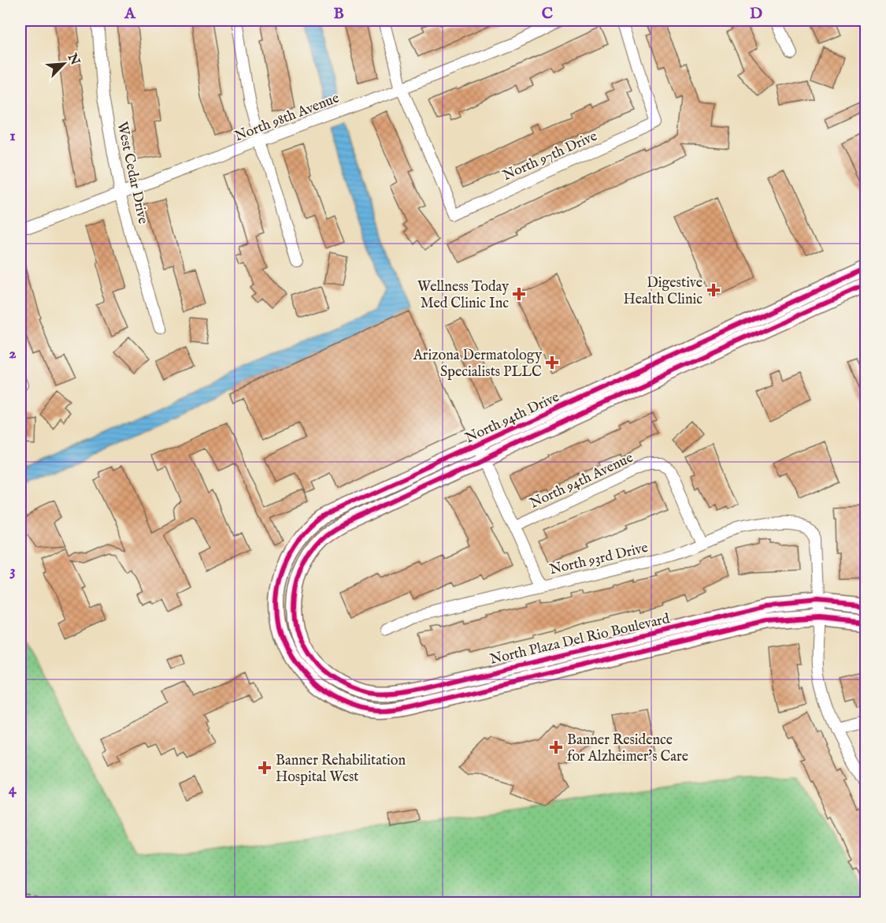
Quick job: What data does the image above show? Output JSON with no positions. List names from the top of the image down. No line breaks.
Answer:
{"streets":{"street":["North 98th Avenue","North 97th Drive","West Cedar Drive","North 94th Drive","North 94th Avenue","North 93rd Drive","North Plaza Del Rio Boulevard"]},"crossings":[["North 98th Avenue","North 97th Drive"],["North 98th Avenue","West Cedar Drive"],["North 94th Drive","North Plaza Del Rio Boulevard"],["North 94th Avenue","North 93rd Drive"],["North 93rd Drive","North Plaza Del Rio Boulevard"]],"places":{"health":["Digestive Health Clinic","Wellness Today Med Clinic Inc","Arizona Dermatology Specialists PLLC","Banner Residence for Alzheimer's Care","Banner Rehabilitation Hospital West"]},"north":"top right","grid":{"columns":["A","B","C","D"],"rows":["1","2","3","4"]}}
